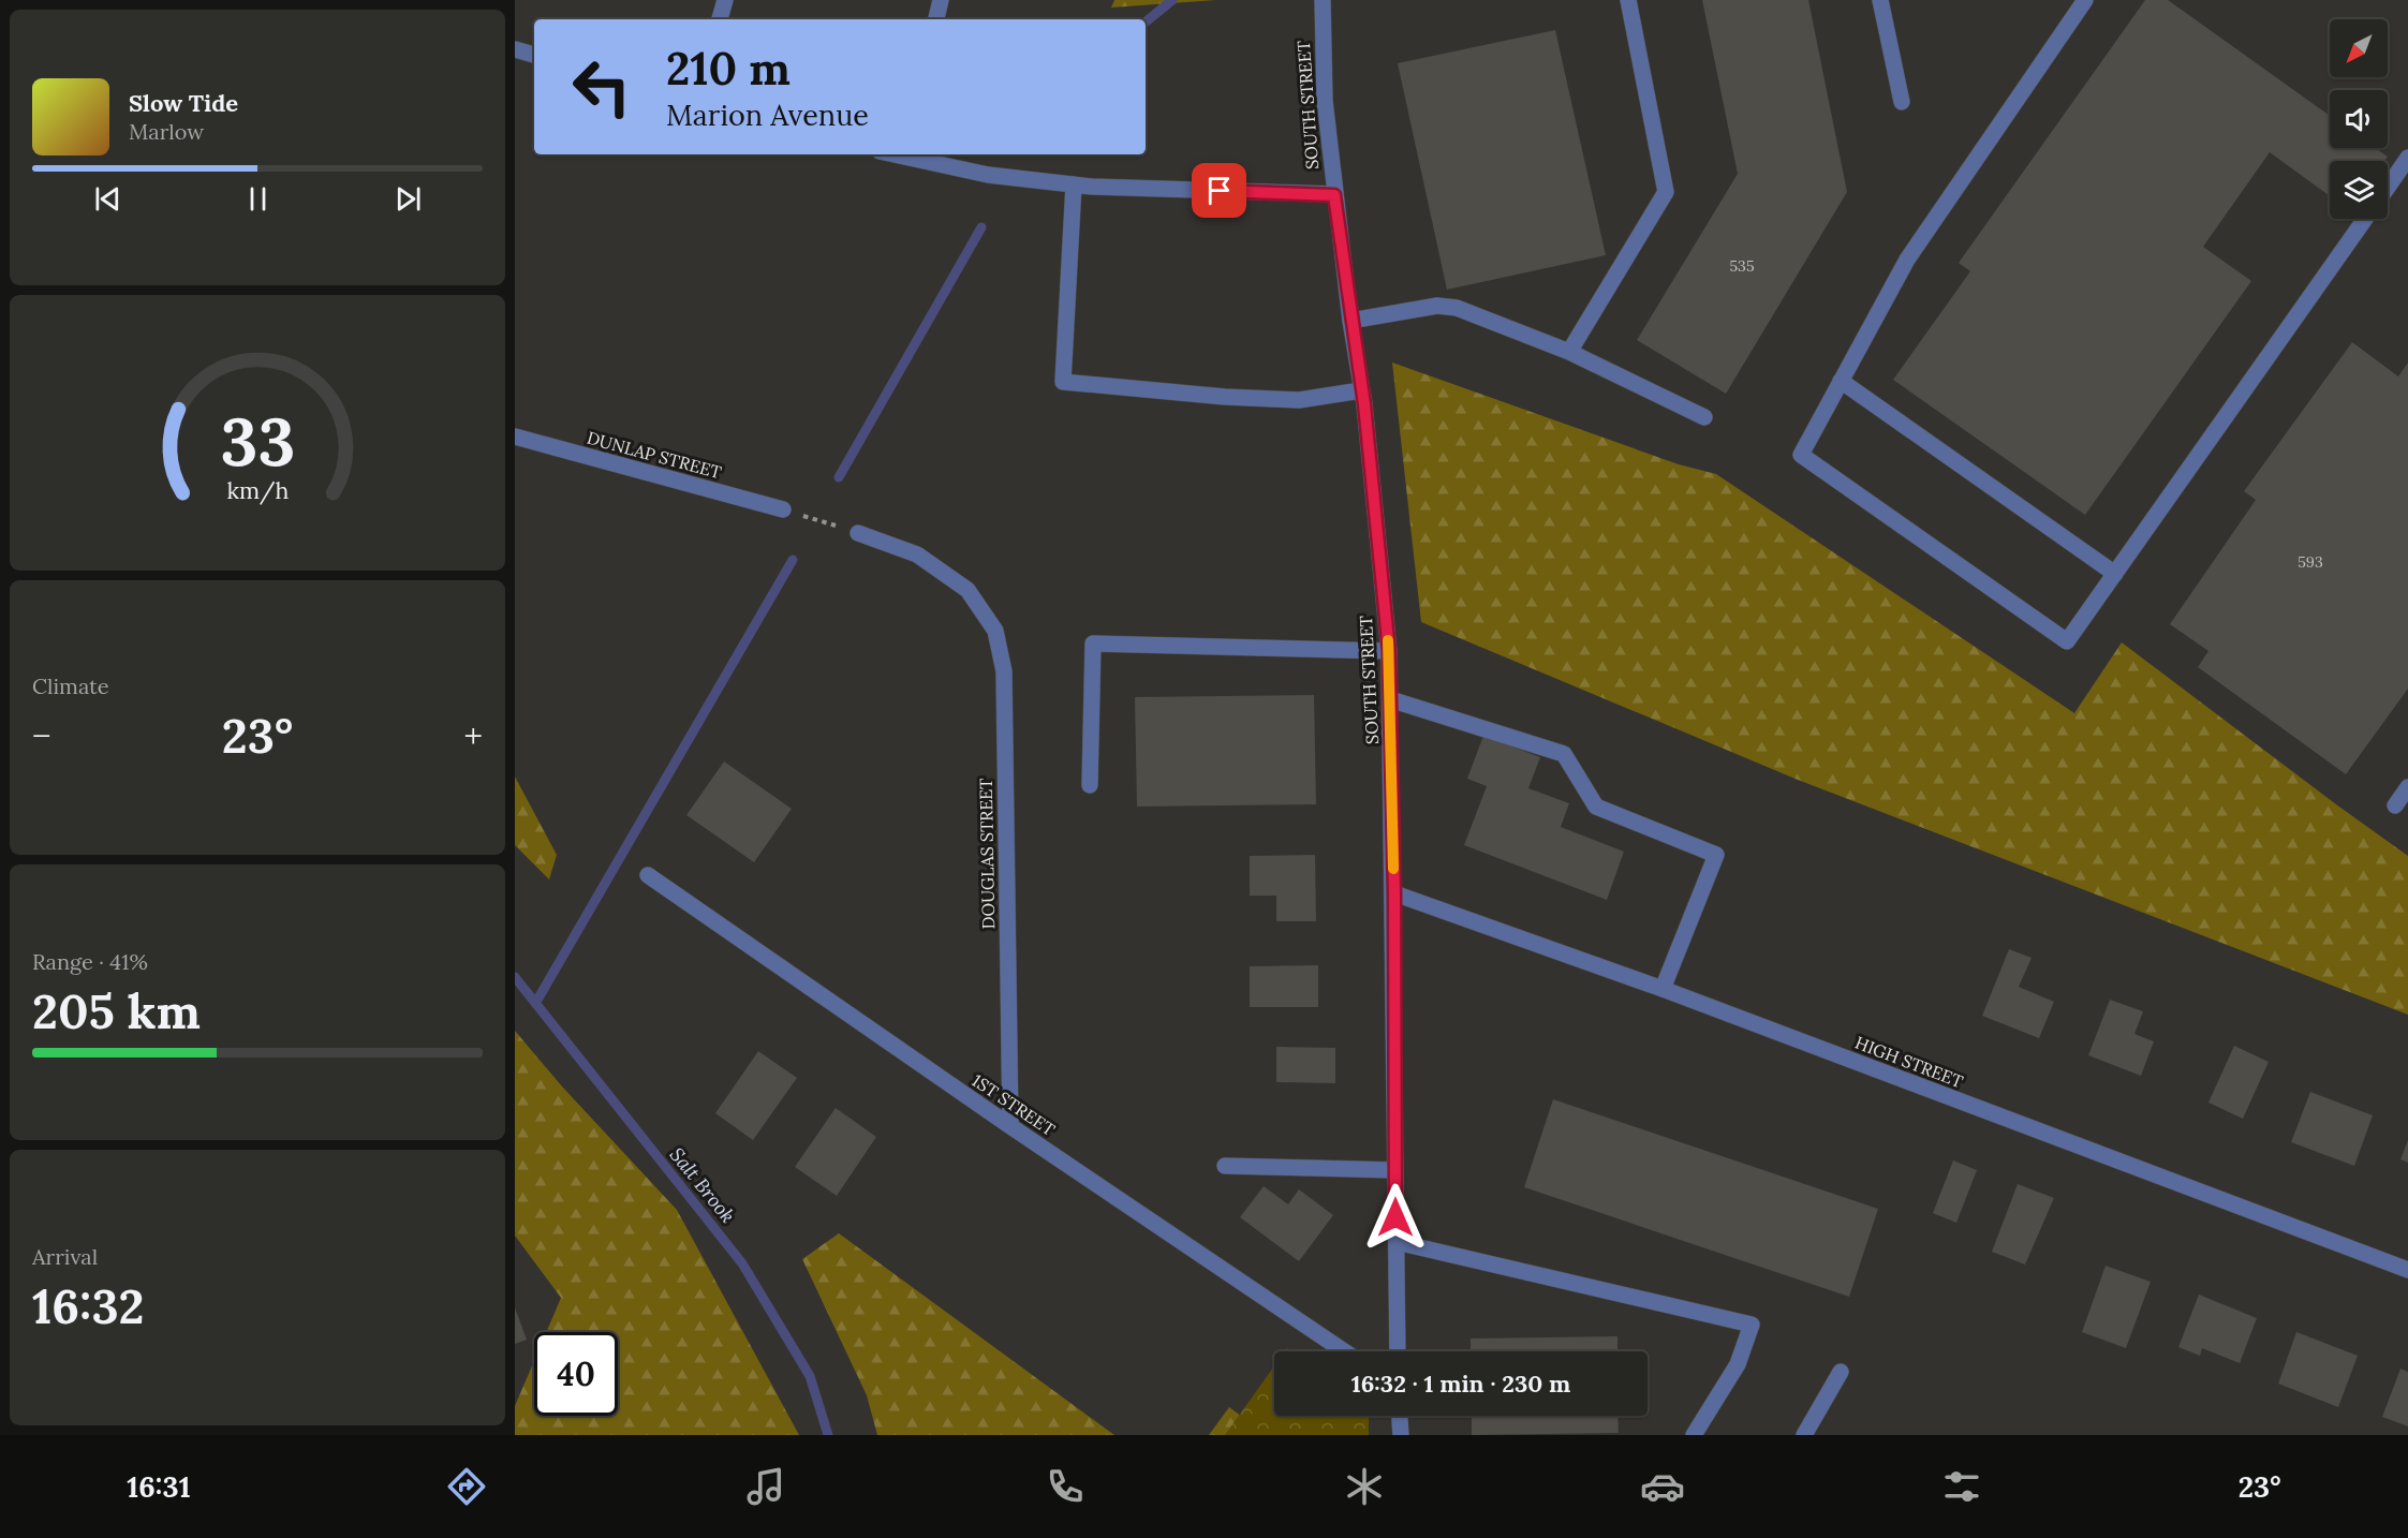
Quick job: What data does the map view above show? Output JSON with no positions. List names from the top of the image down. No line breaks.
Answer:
{"streets":{"street":["SOUTH STREET","DUNLAP STREET","DOUGLAS STREET","HIGH STREET","1ST STREET"]},"crossings":[["SOUTH STREET","HIGH STREET"],["DOUGLAS STREET","1ST STREET"]],"water":["Salt Brook"],"house_numbers":["535","593"],"north":"bottom left","page":{"turn":["210 m","Marion Avenue"],"song":["Slow Tide","Marlow"],"tile":["Climate",["Range · 41%","205 km"],["Arrival","16:32"]],"heat":["−","23°","+"],"limit":"40","trip":"16:32 · 1 min · 230 m","tabs":["16:31","23°"],"gauge":["33","km/h"]}}
